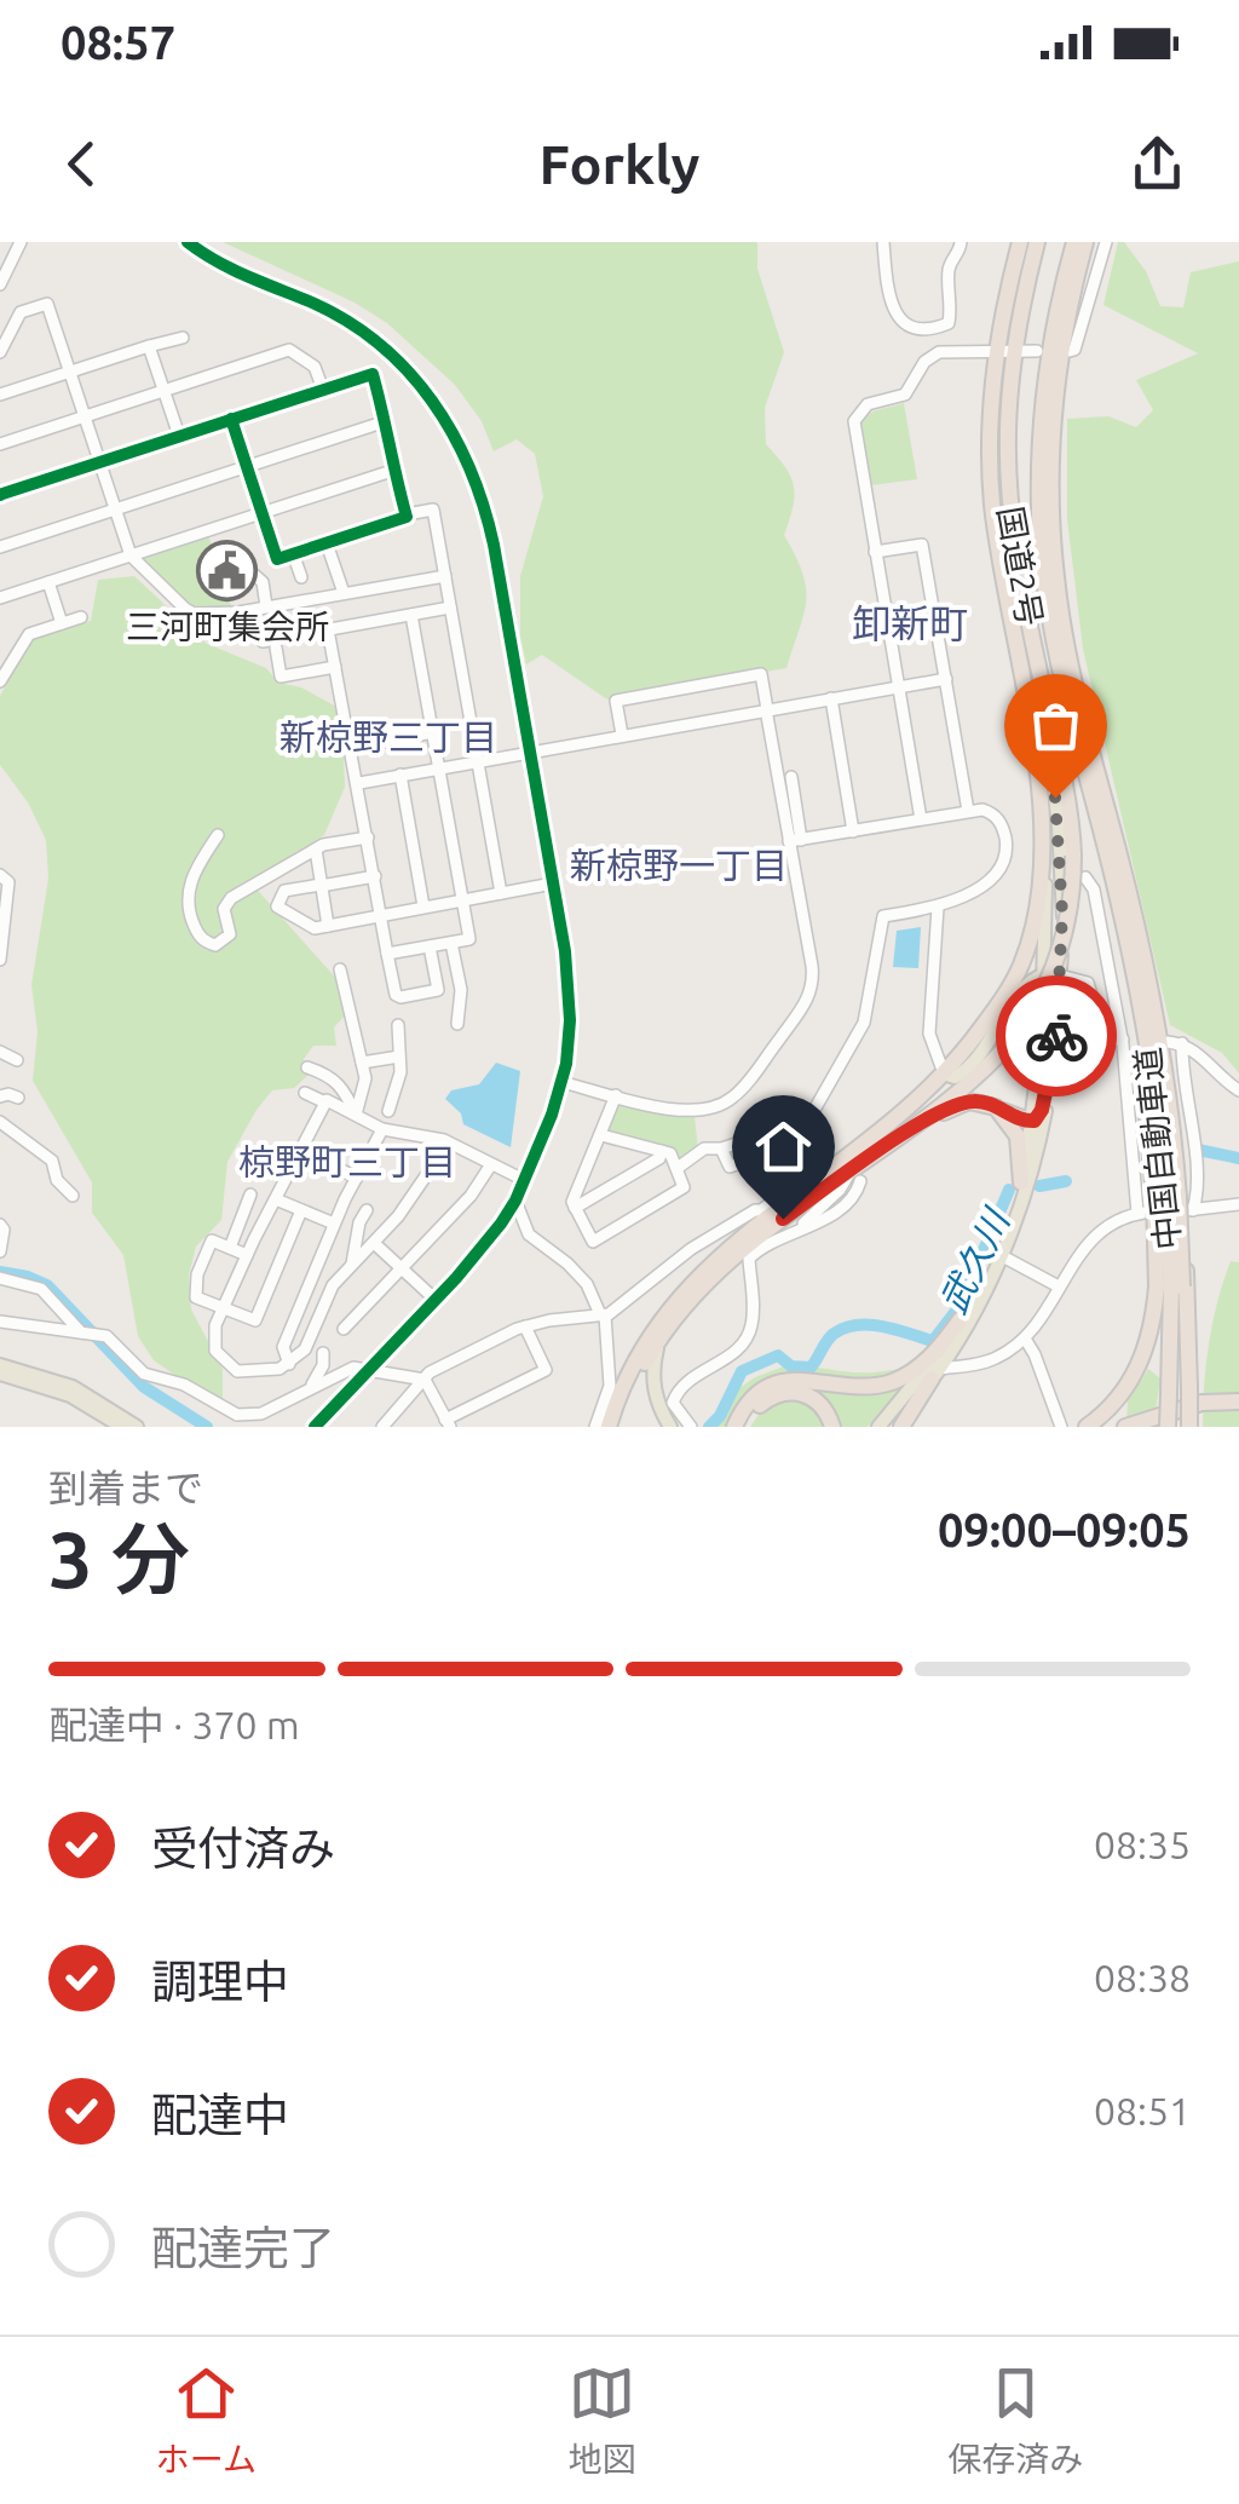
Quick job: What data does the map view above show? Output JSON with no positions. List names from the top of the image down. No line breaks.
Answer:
{"streets":{"highway":["国道2号","中国自動車道"]},"districts":["卸新町","新椋野三丁目","新椋野一丁目","椋野町三丁目"],"water":["武久川"],"places":{"public building":["三河町集会所"]},"page":{"status":"08:57","header":"Forkly","heading":["3 分","到着まで","09:00–09:05"],"bar":"配達中 · 370 m","list":[["受付済み","08:35"],["調理中","08:38"],["配達中","08:51"],"配達完了"],"tabs":["ホーム","地図","保存済み"]}}
